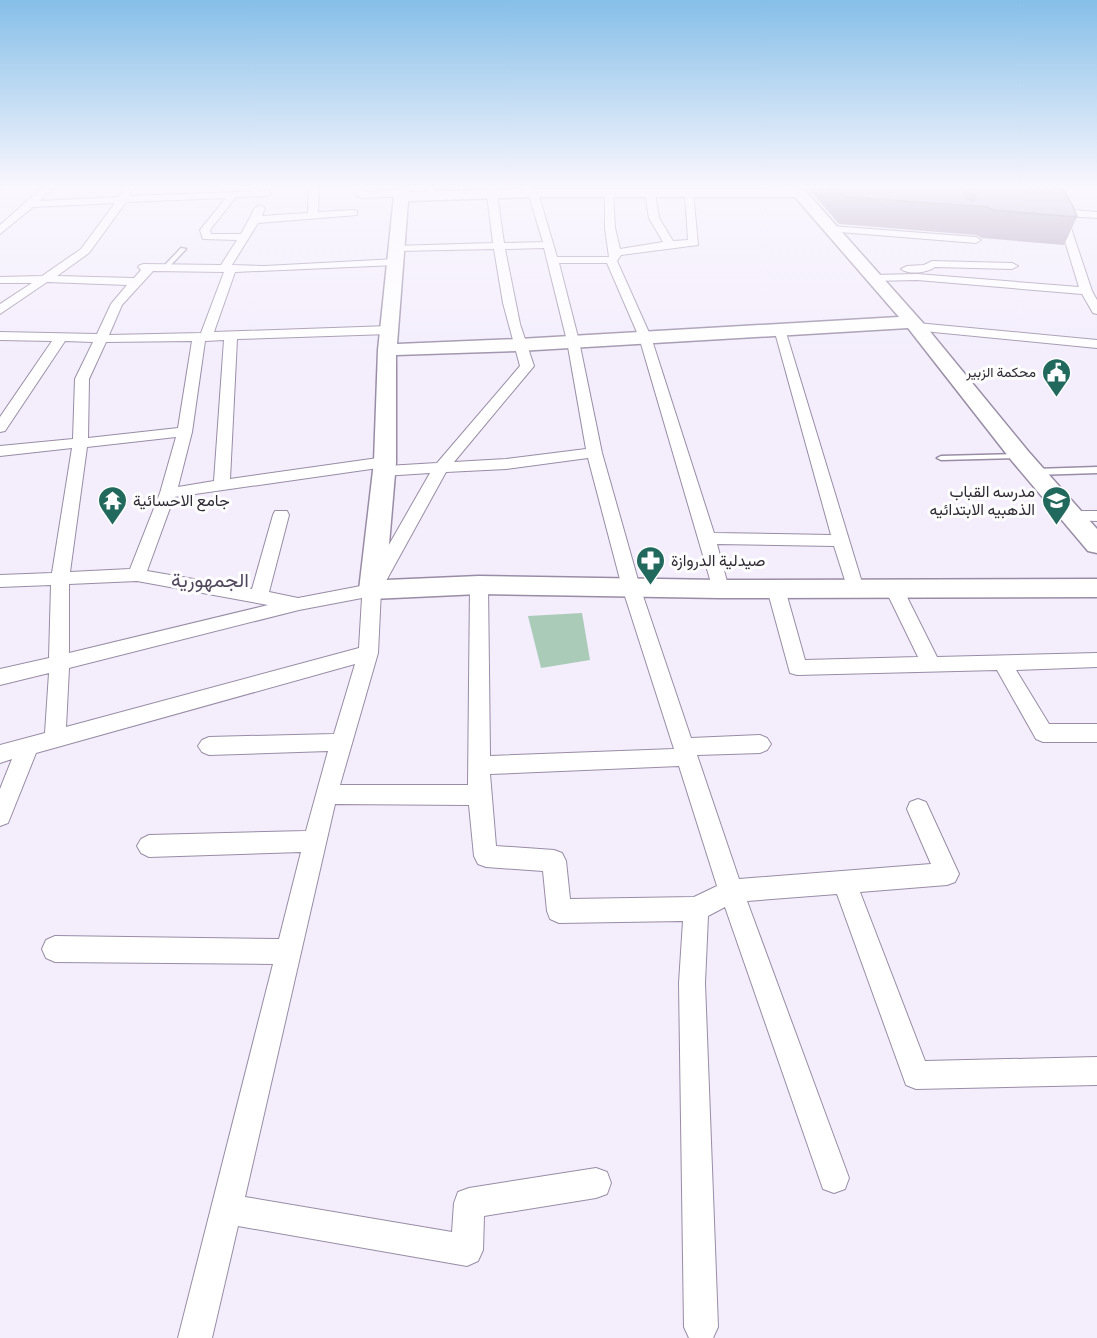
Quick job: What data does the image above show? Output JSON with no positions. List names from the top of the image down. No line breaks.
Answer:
{"districts":["الجمهورية"],"places":{"public building":["محكمة الزبير"],"temple":["جامع الاحسائية"],"school or university":["مدرسه القباب الذهبيه الابتدائيه"],"pharmacy":["صيدلية الدروازة"]}}
